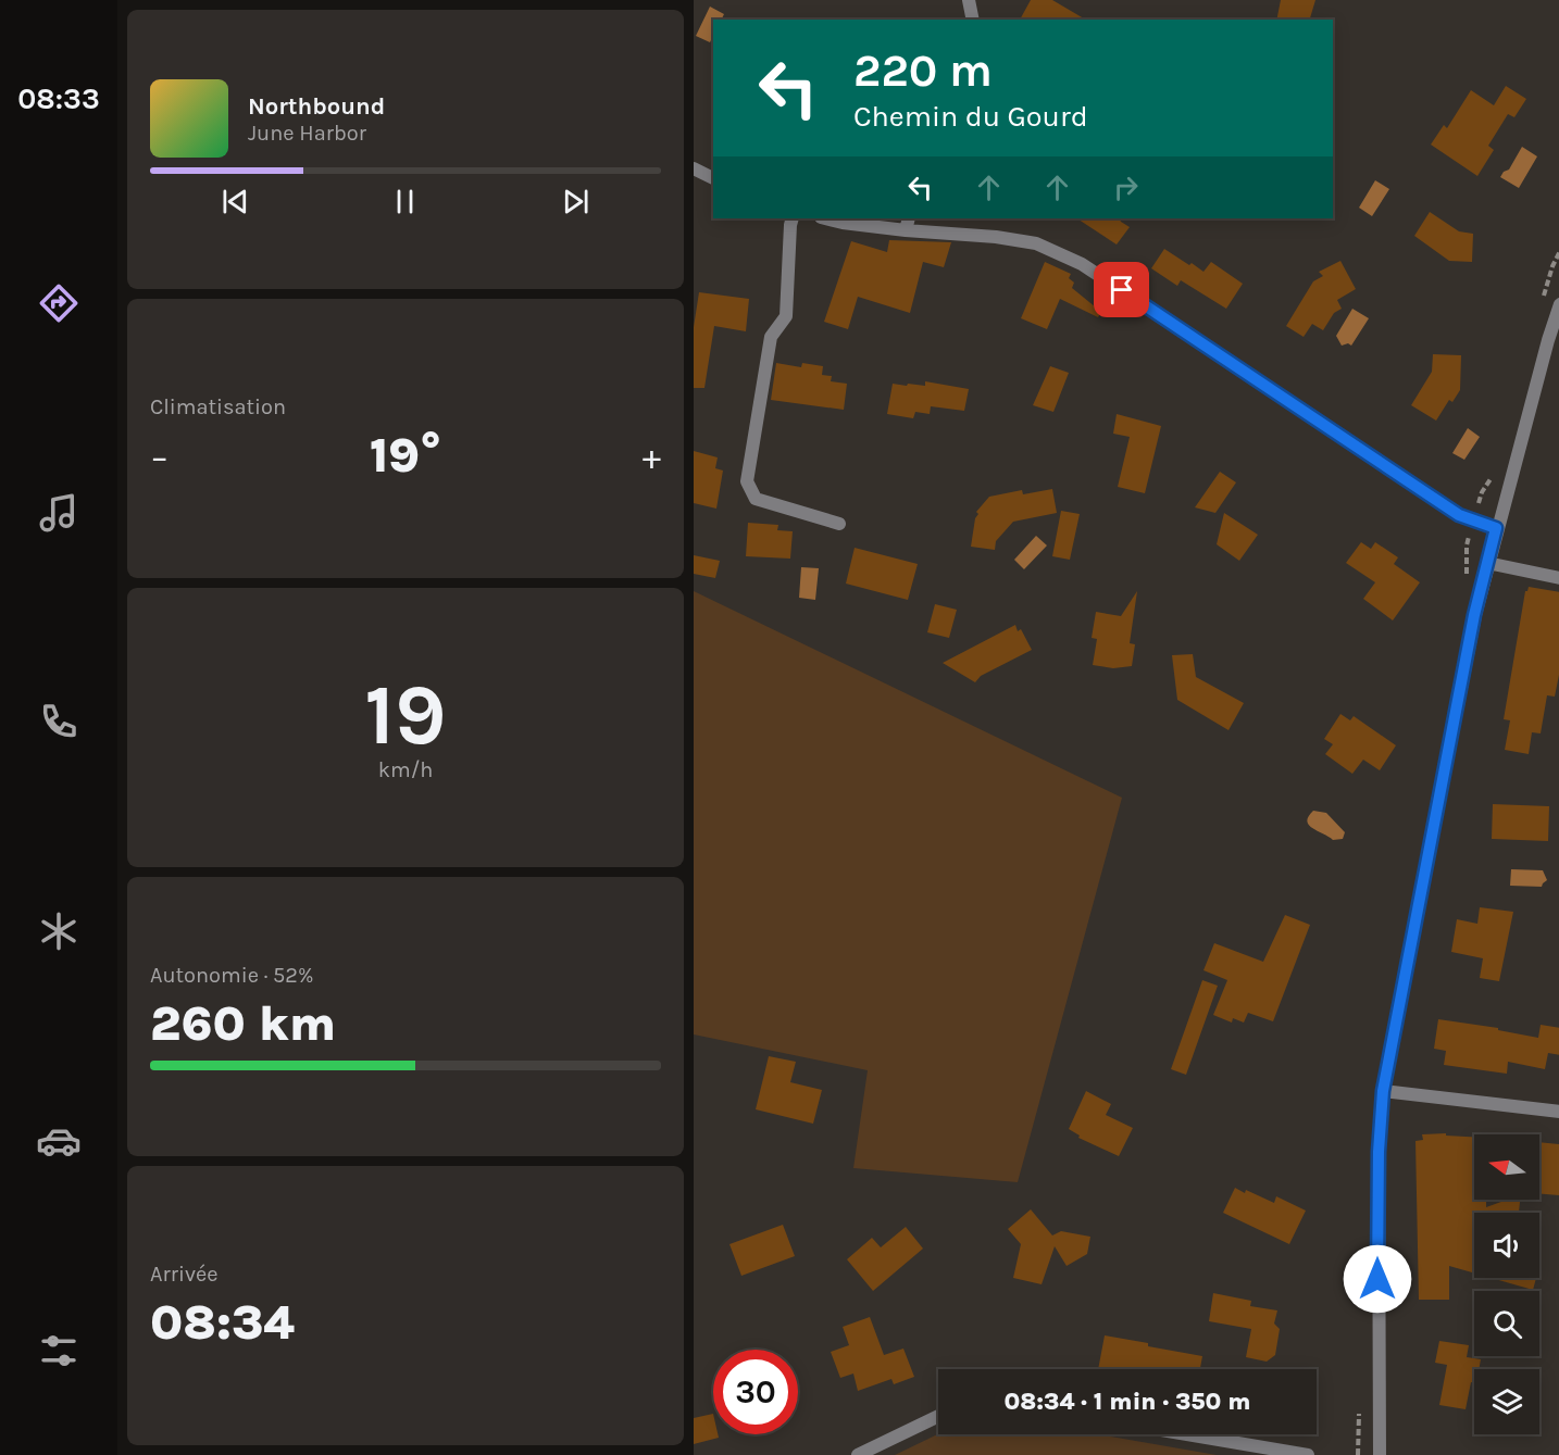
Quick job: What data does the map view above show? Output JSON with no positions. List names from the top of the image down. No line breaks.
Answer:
{"north":"left","page":{"tabs":"08:33","turn":["220 m","Chemin du Gourd"],"song":["Northbound","June Harbor"],"tile":["Climatisation",["19","km/h"],["Autonomie · 52%","260 km"],["Arrivée","08:34"]],"heat":["−","19°","+"],"limit":"30","trip":"08:34 · 1 min · 350 m"}}
